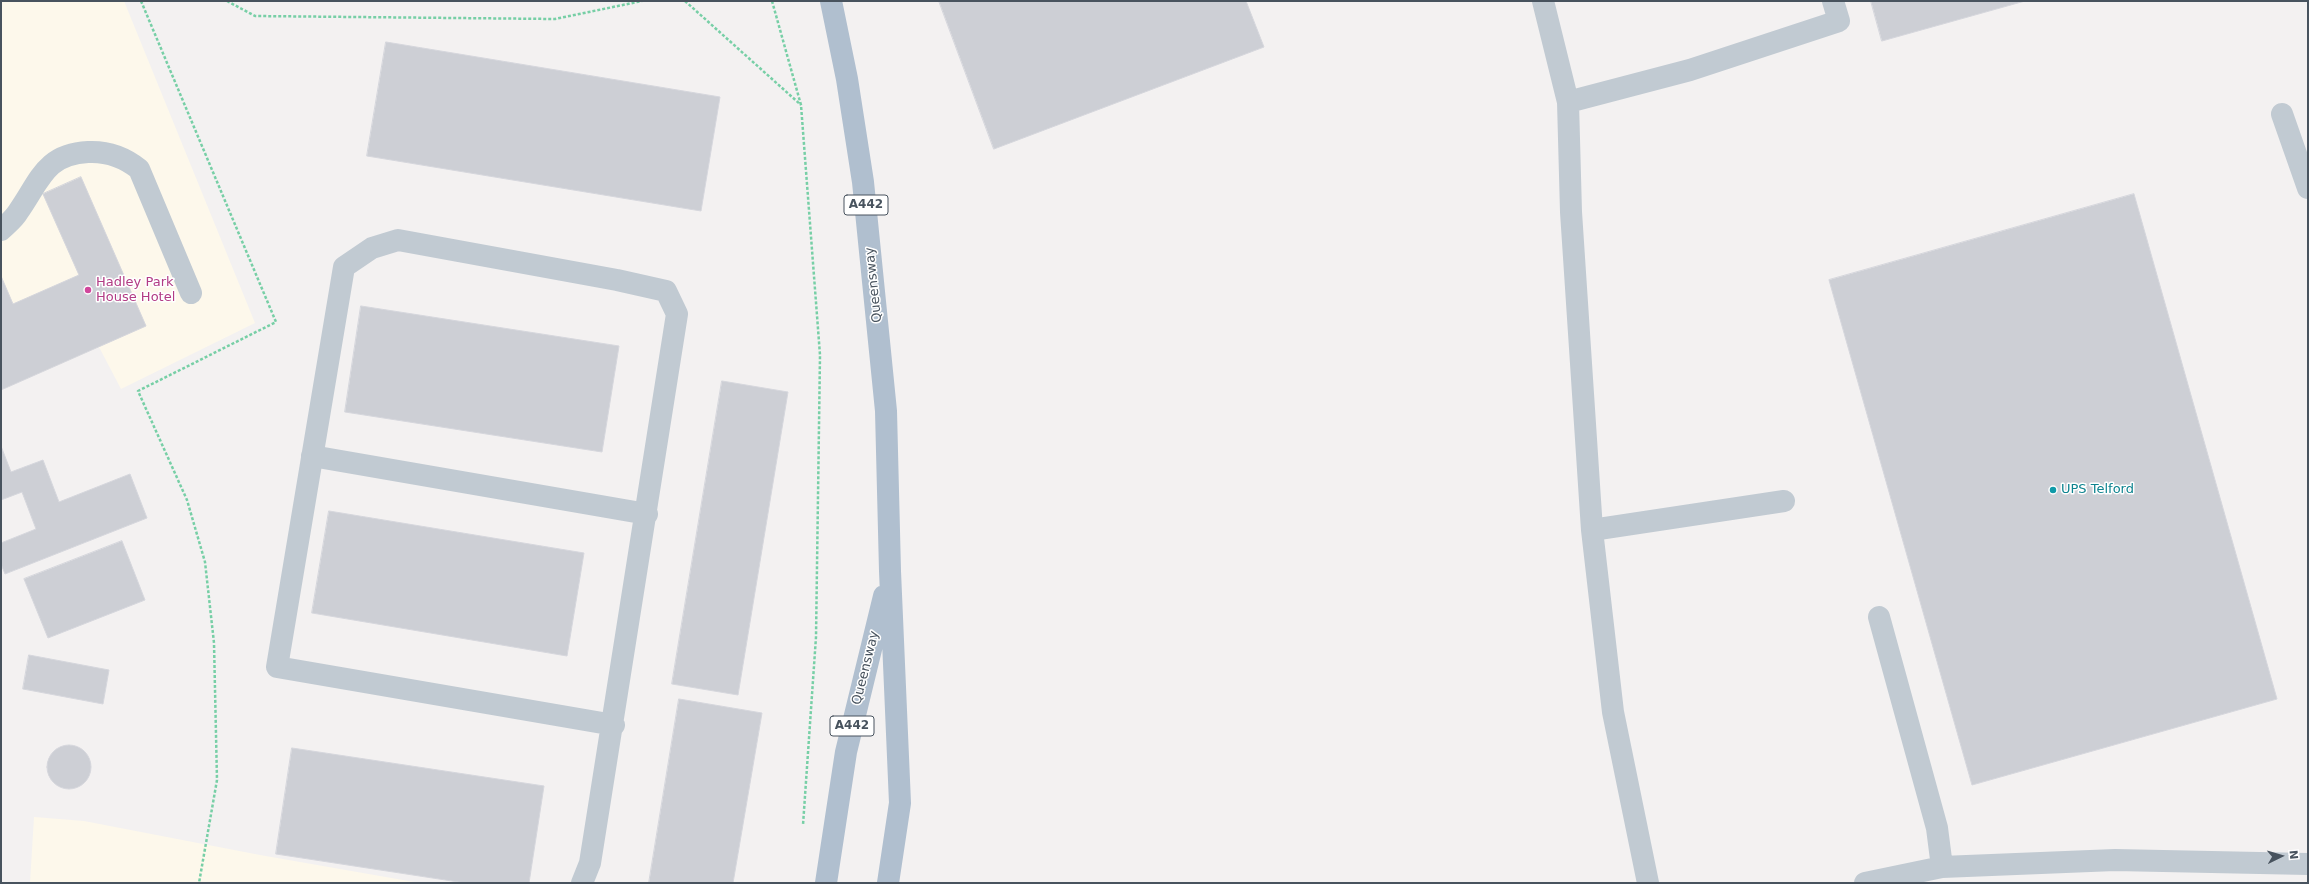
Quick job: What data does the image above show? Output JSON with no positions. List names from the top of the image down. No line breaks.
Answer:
{"streets":{"main road":["A442","Queensway"]},"places":["Hadley Park House Hotel","UPS Telford"],"north":"right"}
